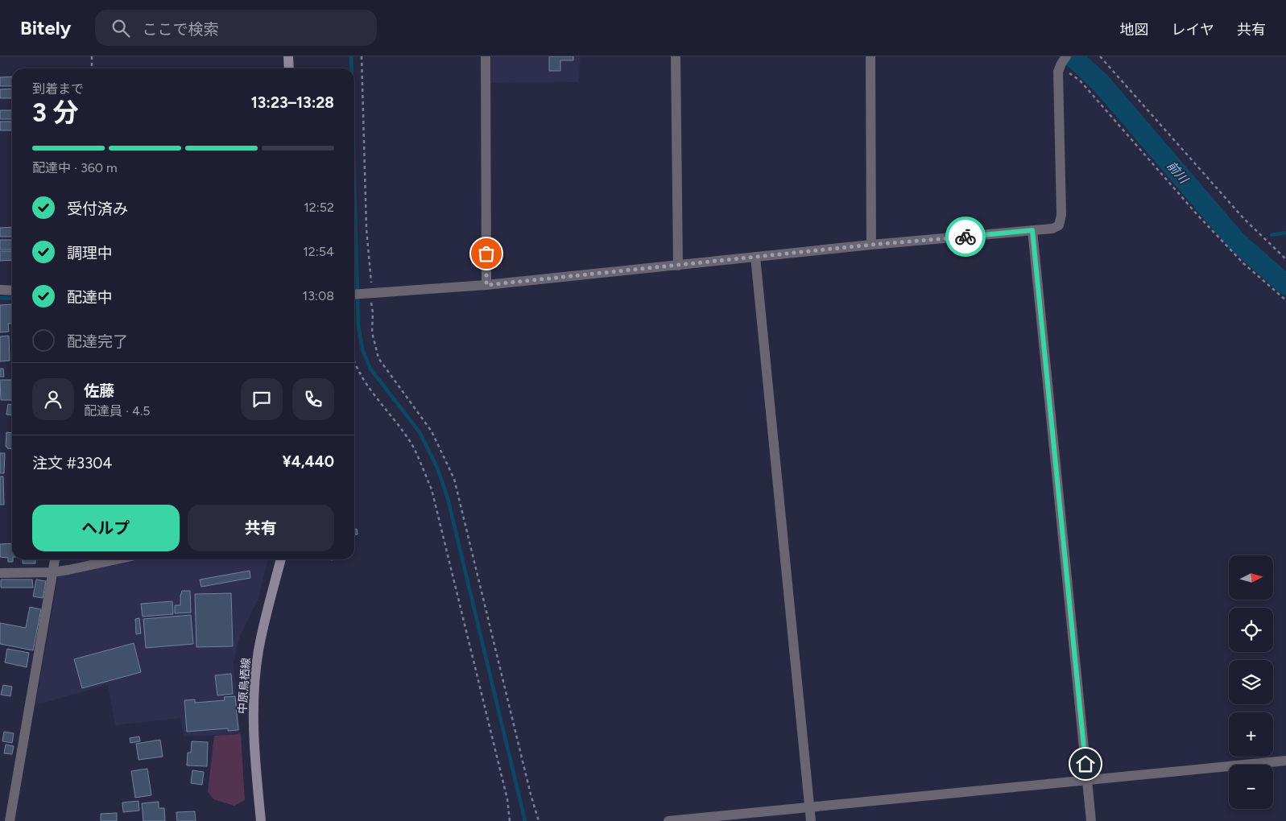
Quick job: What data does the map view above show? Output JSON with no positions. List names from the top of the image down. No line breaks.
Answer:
{"streets":{"main road":["中原鳥栖線"]},"water":["前川"],"north":"right","page":{"header":"Bitely","search":"ここで検索","nav":["地図","レイヤ","共有"],"heading":["3 分","到着まで","13:23–13:28"],"panel":["佐藤","配達員 · 4.5","注文 #3304","¥4,440"],"bar":"配達中 · 360 m","list":[["受付済み","12:52"],["調理中","12:54"],["配達中","13:08"],"配達完了"],"buttons":["ヘルプ","共有"],"map_buttons":["+","−"]}}
